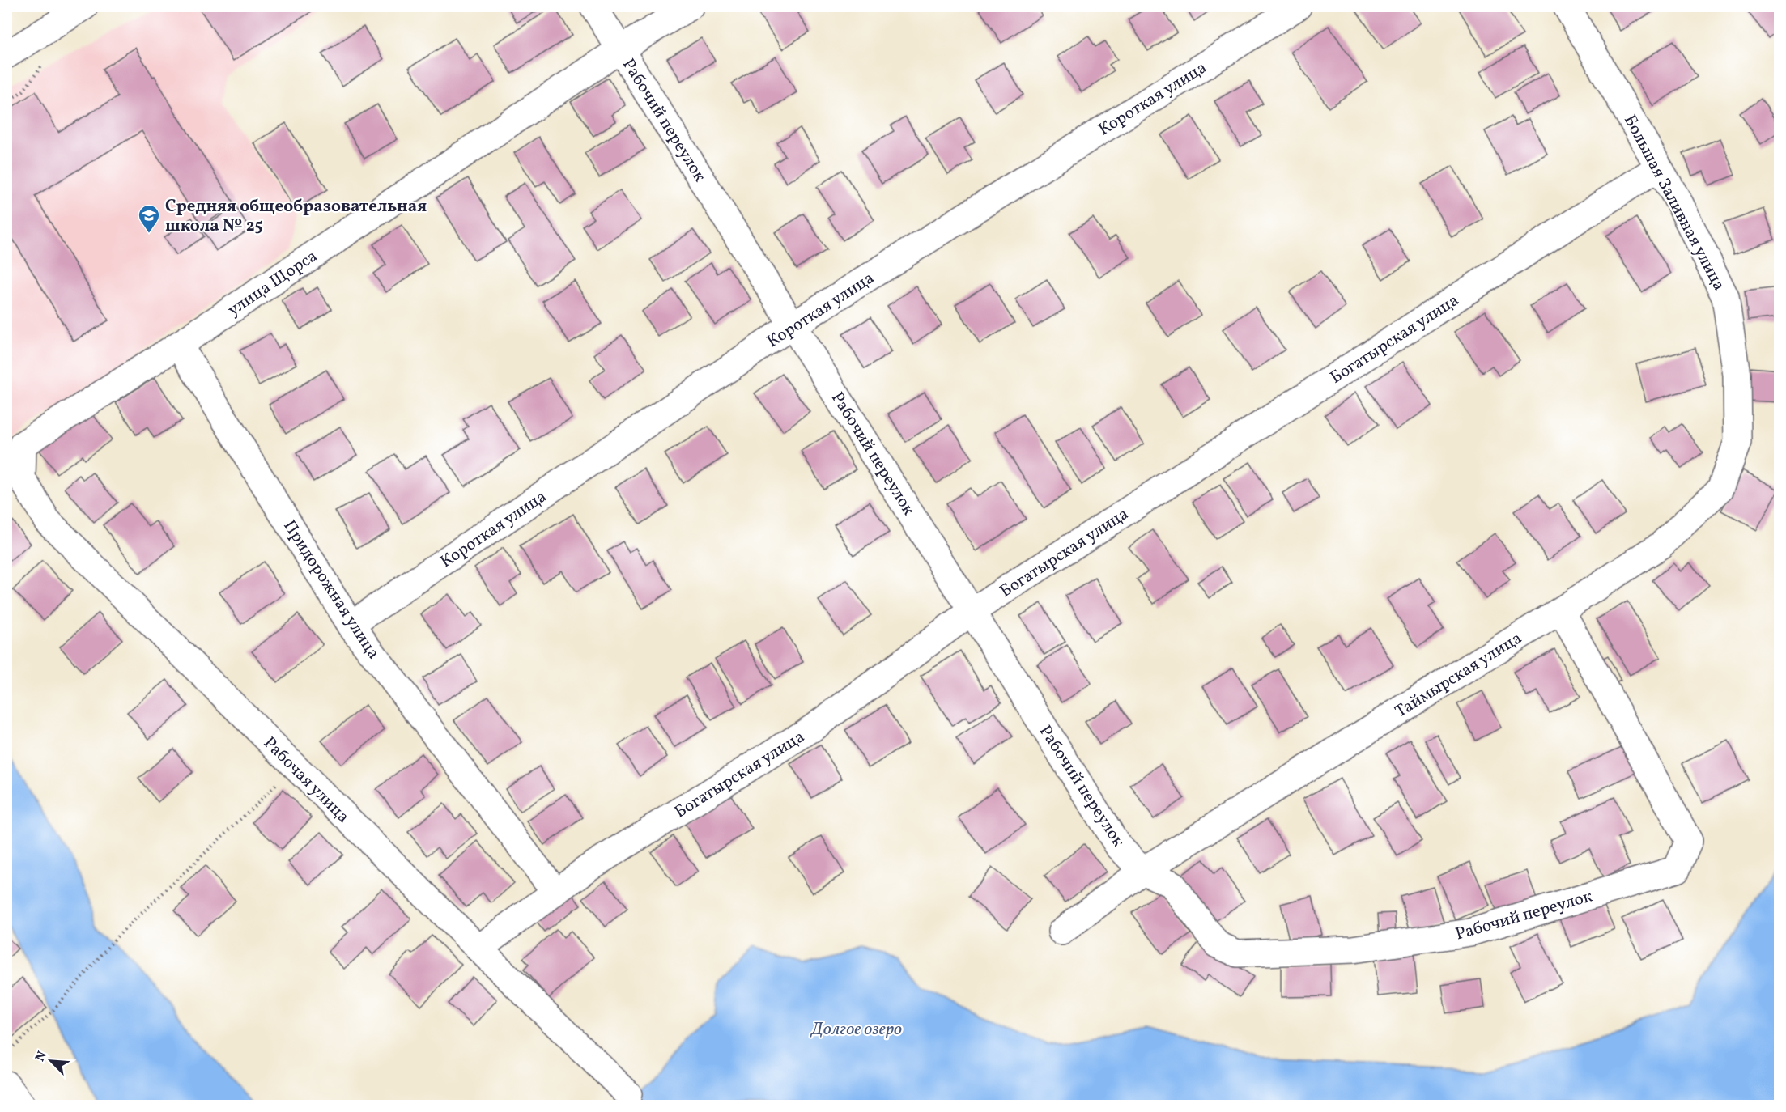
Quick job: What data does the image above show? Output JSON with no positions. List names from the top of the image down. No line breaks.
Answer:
{"streets":{"street":["Короткая улица","Рабочий переулок","Большая Заливная улица","улица Щорса","Богатырская улица","Придорожная улица","Таймырская улица","Рабочая улица"]},"crossings":[["Короткая улица","Рабочий переулок"],["Короткая улица","Придорожная улица"],["Рабочий переулок","улица Щорса"],["Рабочий переулок","Богатырская улица"],["Рабочий переулок","Таймырская улица"],["Большая Заливная улица","Богатырская улица"],["Большая Заливная улица","Таймырская улица"],["улица Щорса","Придорожная улица"],["улица Щорса","Рабочая улица"],["Богатырская улица","Придорожная улица"],["Богатырская улица","Рабочая улица"]],"water":["Долгое озеро"],"places":{"school or university":["Средняя общеобразовательная школа № 25"]},"north":"top left"}
